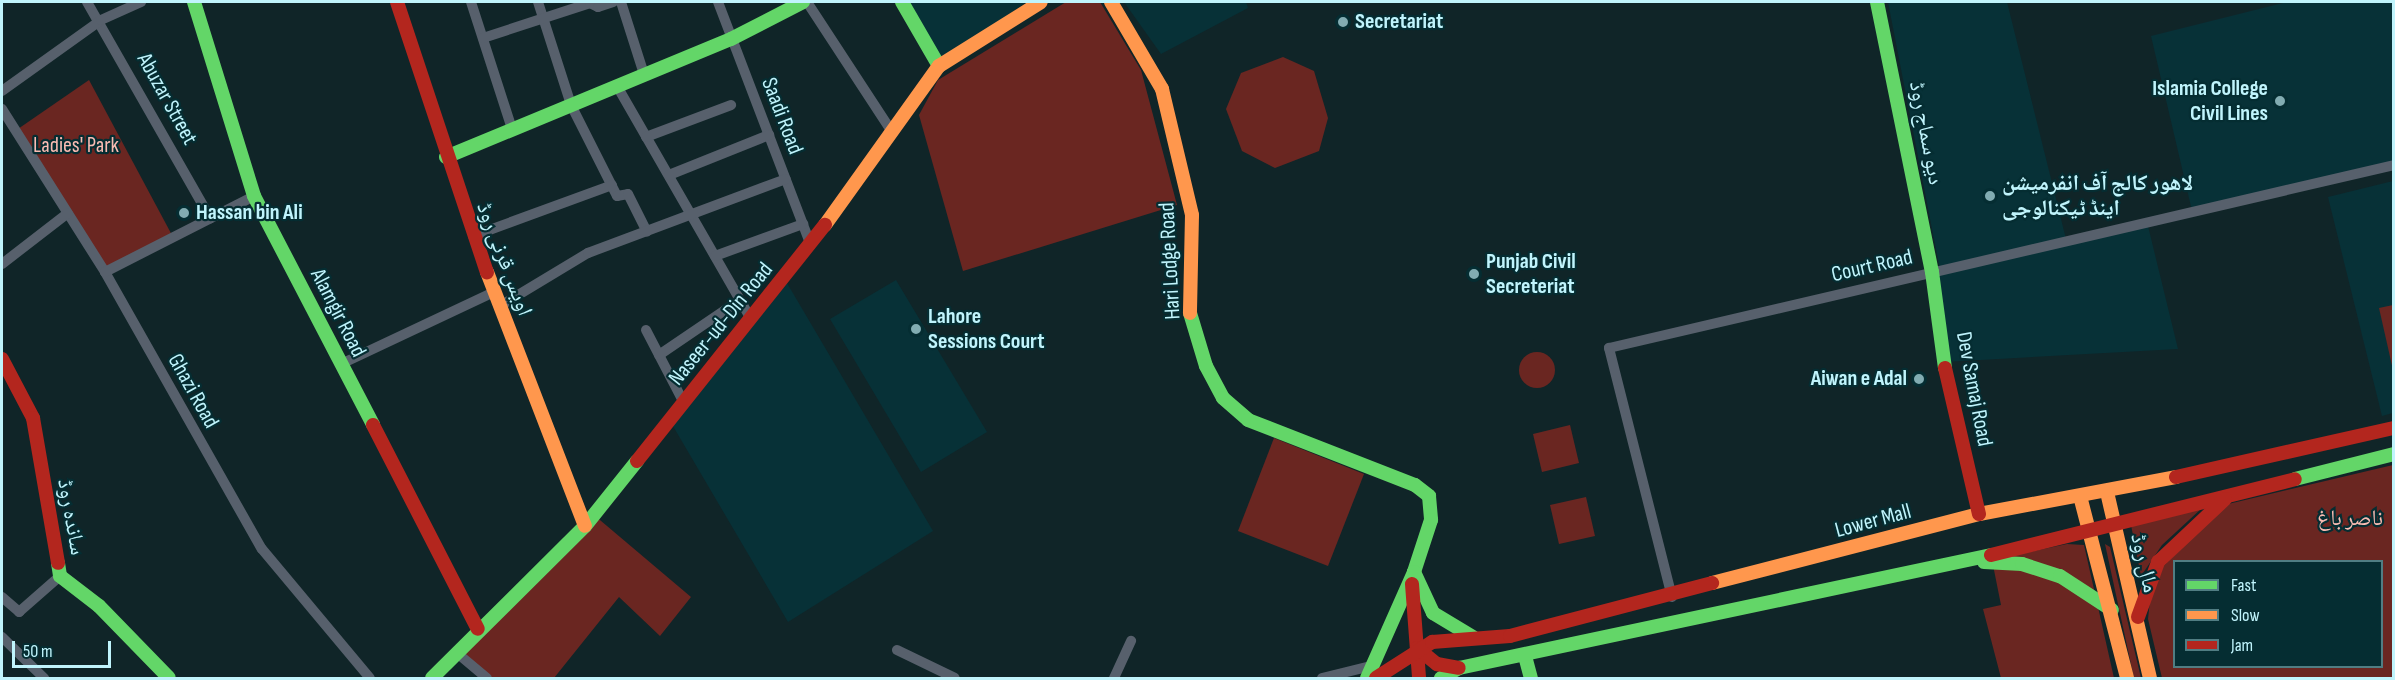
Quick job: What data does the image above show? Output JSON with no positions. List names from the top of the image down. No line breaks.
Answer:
{"streets":{"main road":["دیو سماج روڈ","اویس قرنی روڈ","Hari Lodge Road","Alamgir Road","Naseer-ud-Din Road","Dev Samaj Road","ساندہ روڈ","Lower Mall","مال روڈ"],"street":["Abuzar Street","Saadi Road","Court Road","Ghazi Road"]},"crossings":[["Saadi Road","Naseer-ud-Din Road"],["دیو سماج روڈ","Court Road"],["دیو سماج روڈ","Dev Samaj Road"],["اویس قرنی روڈ","Naseer-ud-Din Road"],["Court Road","Dev Samaj Road"],["Court Road","Lower Mall"],["Alamgir Road","Naseer-ud-Din Road"],["Dev Samaj Road","Lower Mall"],["Lower Mall","مال روڈ"]],"parks":["Ladies' Park","ناصر باغ"],"places":["Secretariat","Islamia College Civil Lines","لاھور کالج آف انفرمیشن اینڈ ٹیکنالوجی","Hassan bin Ali","Punjab Civil Secreteriat","Lahore Sessions Court","Aiwan e Adal"],"legend":["Fast","Slow","Jam"],"scale_bar":"50 m"}
